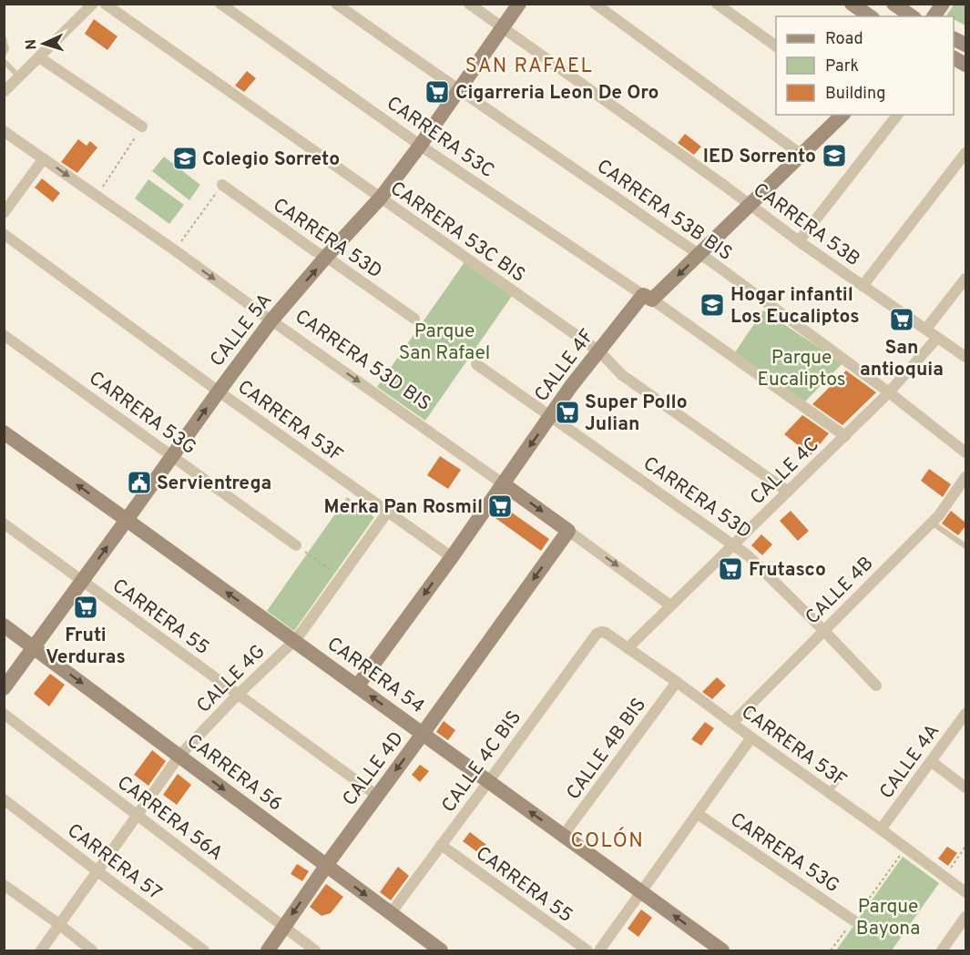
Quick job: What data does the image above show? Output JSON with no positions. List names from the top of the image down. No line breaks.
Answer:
{"streets":{"street":["CARRERA 53C","CARRERA 53B BIS","CARRERA 53B","CARRERA 53C BIS","CARRERA 53D","CALLE 5A","CARRERA 53D BIS","CALLE 4F","CARRERA 53G","CARRERA 53F","CALLE 4C","CALLE 4B","CARRERA 55","CARRERA 54","CALLE 4G","CALLE 4B BIS","CALLE 4C BIS","CALLE 4A","CALLE 4D","CARRERA 56","CARRERA 56A","CARRERA 57"]},"crossings":[["CARRERA 53C","CALLE 5A"],["CARRERA 53C","CALLE 4F"],["CARRERA 53C","CALLE 4C"],["CARRERA 53B BIS","CALLE 5A"],["CARRERA 53B BIS","CALLE 4F"],["CARRERA 53B BIS","CALLE 4C"],["CARRERA 53B","CALLE 5A"],["CARRERA 53B","CALLE 4F"],["CARRERA 53B","CALLE 4C"],["CARRERA 53C BIS","CALLE 5A"],["CARRERA 53C BIS","CALLE 4F"],["CARRERA 53C BIS","CALLE 4C"],["CARRERA 53D","CALLE 5A"],["CARRERA 53D","CALLE 4F"],["CARRERA 53D","CALLE 4C"],["CARRERA 53D","CALLE 4B"],["CALLE 5A","CARRERA 53D BIS"],["CALLE 5A","CARRERA 53G"],["CALLE 5A","CARRERA 53F"],["CALLE 5A","CARRERA 55"],["CALLE 5A","CARRERA 54"],["CALLE 5A","CARRERA 56"],["CARRERA 53D BIS","CALLE 4F"],["CARRERA 53D BIS","CALLE 4C"],["CARRERA 53D BIS","CALLE 4D"],["CALLE 4F","CARRERA 53F"],["CALLE 4F","CARRERA 54"],["CARRERA 53F","CALLE 4C"],["CARRERA 53F","CALLE 4B"],["CARRERA 53F","CALLE 4G"],["CARRERA 53F","CALLE 4B BIS"],["CARRERA 53F","CALLE 4C BIS"],["CARRERA 53F","CALLE 4A"],["CARRERA 55","CALLE 4G"],["CARRERA 55","CALLE 4C BIS"],["CARRERA 55","CALLE 4D"],["CARRERA 54","CALLE 4G"],["CARRERA 54","CALLE 4B BIS"],["CARRERA 54","CALLE 4C BIS"],["CARRERA 54","CALLE 4D"],["CALLE 4G","CARRERA 56"],["CALLE 4G","CARRERA 56A"],["CALLE 4G","CARRERA 57"],["CALLE 4C BIS","CARRERA 56"],["CALLE 4D","CARRERA 56"],["CALLE 4D","CARRERA 56A"]],"one_way":["CARRERA 53D BIS","CALLE 4F","CARRERA 54","CALLE 4D","CARRERA 56"],"districts":["SAN RAFAEL","COLÓN"],"parks":["Parque San Rafael","Parque Eucaliptos","Parque Bayona"],"places":{"supermarket":["Cigarreria Leon De Oro","San antioquia","Super Pollo Julian","Merka Pan Rosmil","Frutasco","Fruti Verduras"],"school or university":["IED Sorrento","Colegio Sorreto","Hogar infantil Los Eucaliptos"],"public building":["Servientrega"]},"legend":["Road","Park","Building"],"north":"left"}
